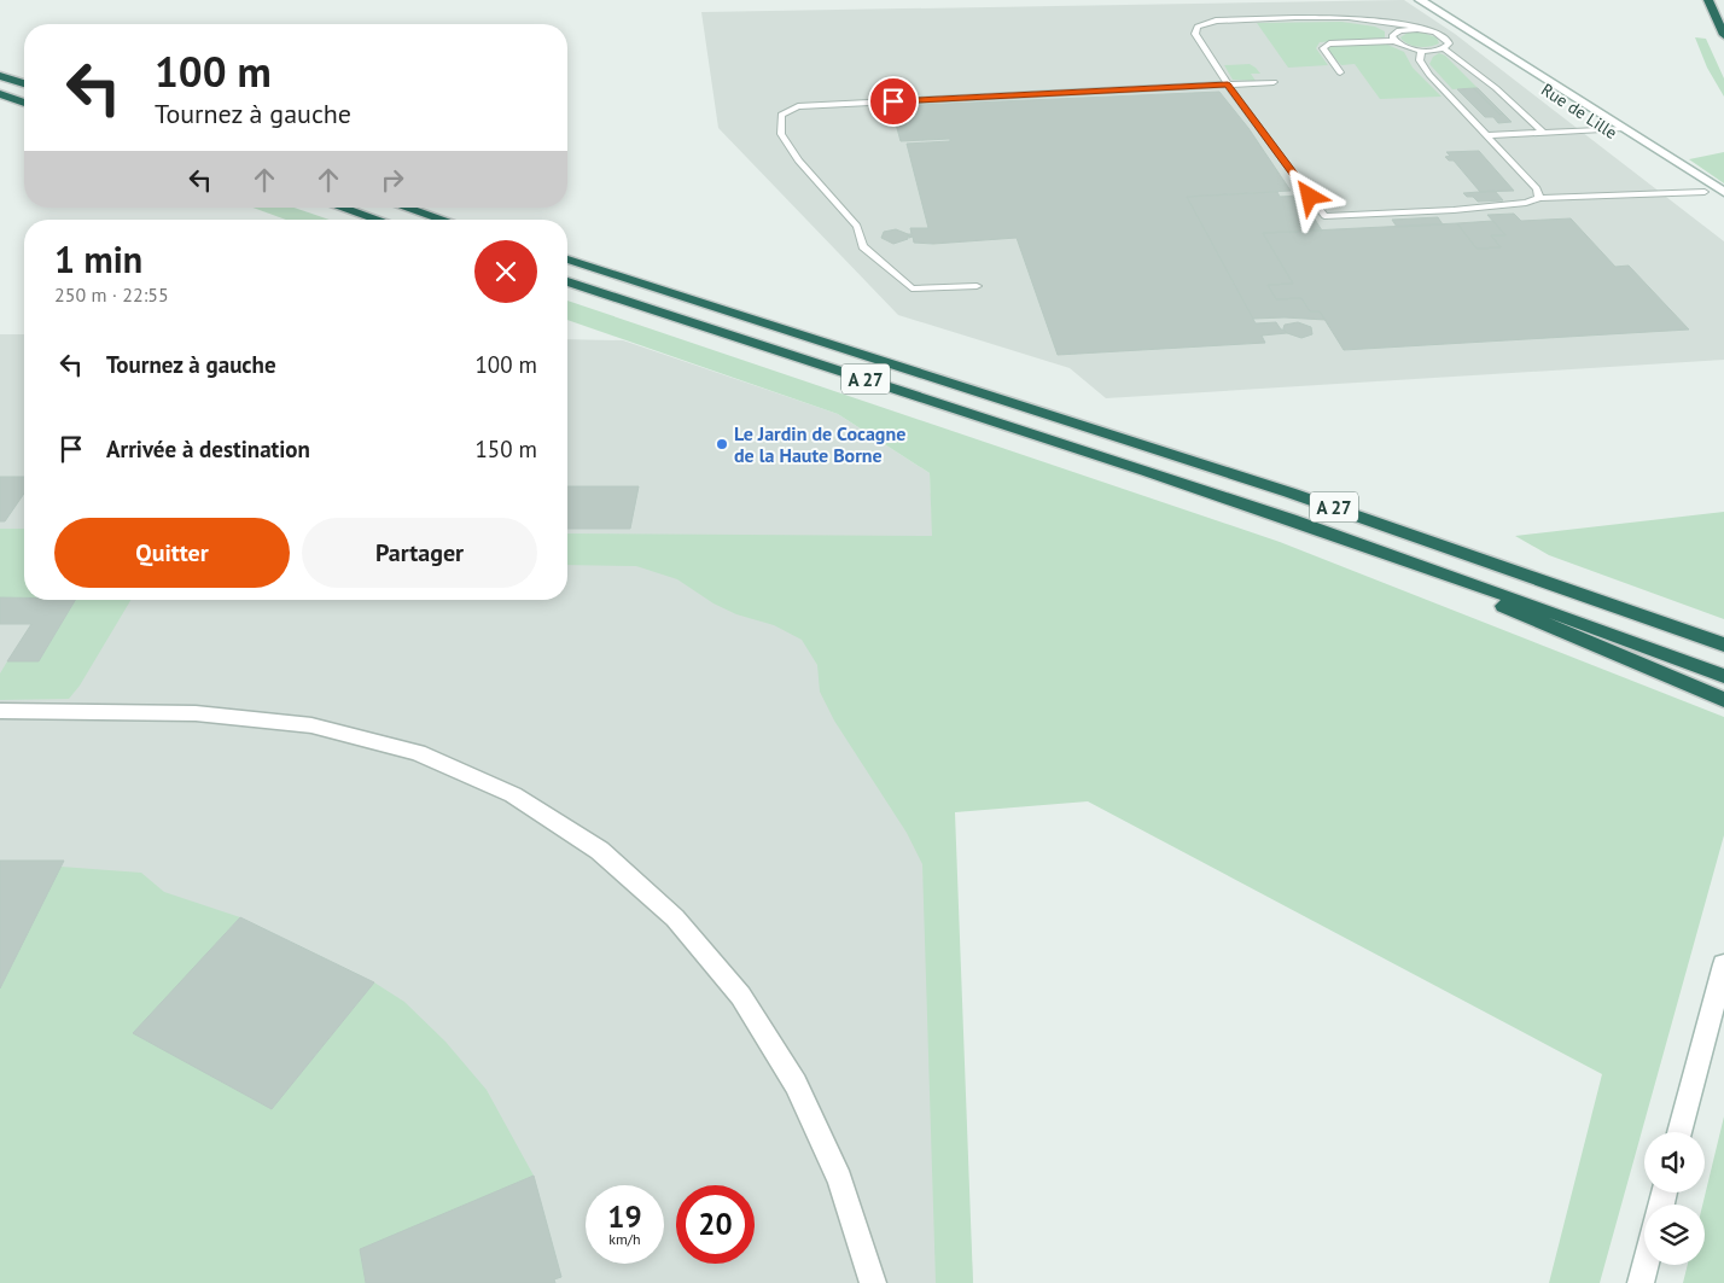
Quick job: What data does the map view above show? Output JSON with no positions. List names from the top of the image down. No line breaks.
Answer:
{"streets":{"highway":["A 27"],"main road":["Rue de Lille"]},"places":["Le Jardin de Cocagne de la Haute Borne"],"page":{"turn":["100 m","Tournez à gauche"],"heading":["1 min","250 m · 22:55"],"list":[{"name":"Tournez à gauche","value":"100 m"},{"name":"Arrivée à destination","value":"150 m"}],"buttons":["Quitter","Partager"],"speed":"19 km/h","limit":"20"}}
